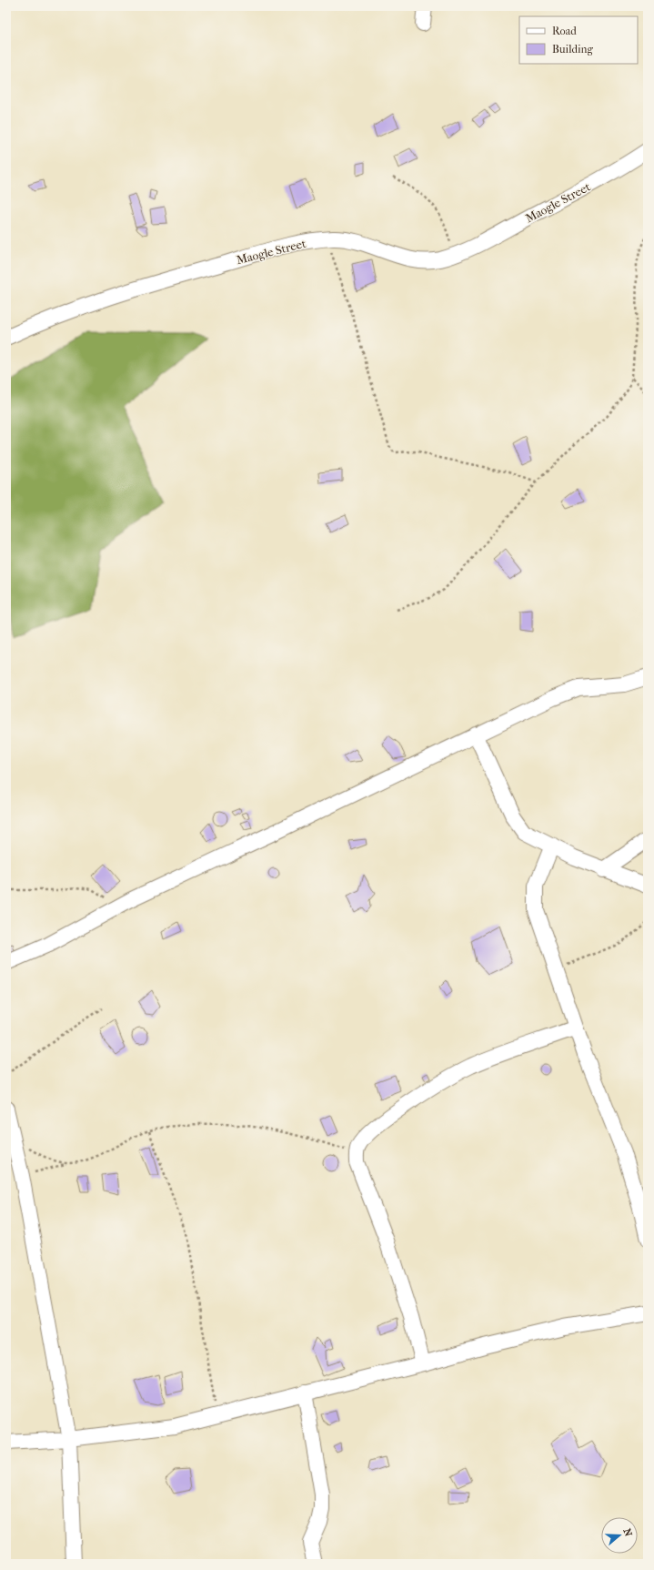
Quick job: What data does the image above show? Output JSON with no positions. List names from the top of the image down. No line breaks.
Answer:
{"streets":{"street":["Maogle Street"]},"legend":["Road","Building"],"north":"right"}
